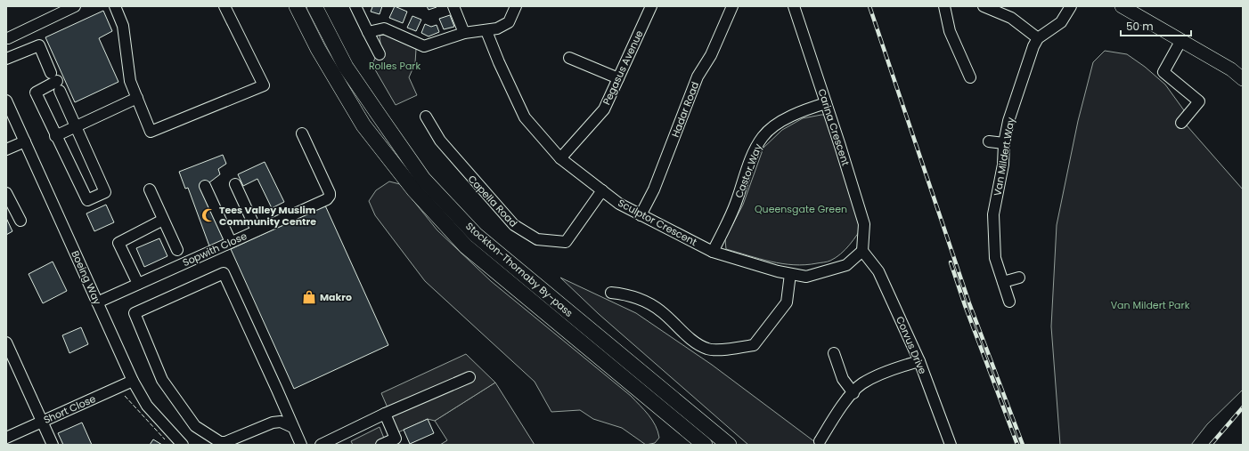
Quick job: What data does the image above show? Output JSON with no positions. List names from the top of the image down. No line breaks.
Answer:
{"streets":{"highway":["Stockton-Thornaby By-pass"],"street":["Pegasus Avenue","Hadar Road","Carina Crescent","Van Mildert Way","Castor Way","Capella Road","Sculptor Crescent","Sopwith Close","Boeing Way","Corvus Drive","Short Close"]},"crossings":[["Pegasus Avenue","Sculptor Crescent"],["Hadar Road","Sculptor Crescent"],["Carina Crescent","Castor Way"],["Carina Crescent","Sculptor Crescent"],["Carina Crescent","Corvus Drive"],["Castor Way","Sculptor Crescent"],["Capella Road","Sculptor Crescent"],["Sculptor Crescent","Corvus Drive"],["Sopwith Close","Boeing Way"],["Boeing Way","Short Close"]],"parks":["Rolles Park","Queensgate Green","Van Mildert Park"],"places":{"mosque":["Tees Valley Muslim Community Centre"],"shop":["Makro"]},"scale_bar":"50 m"}
